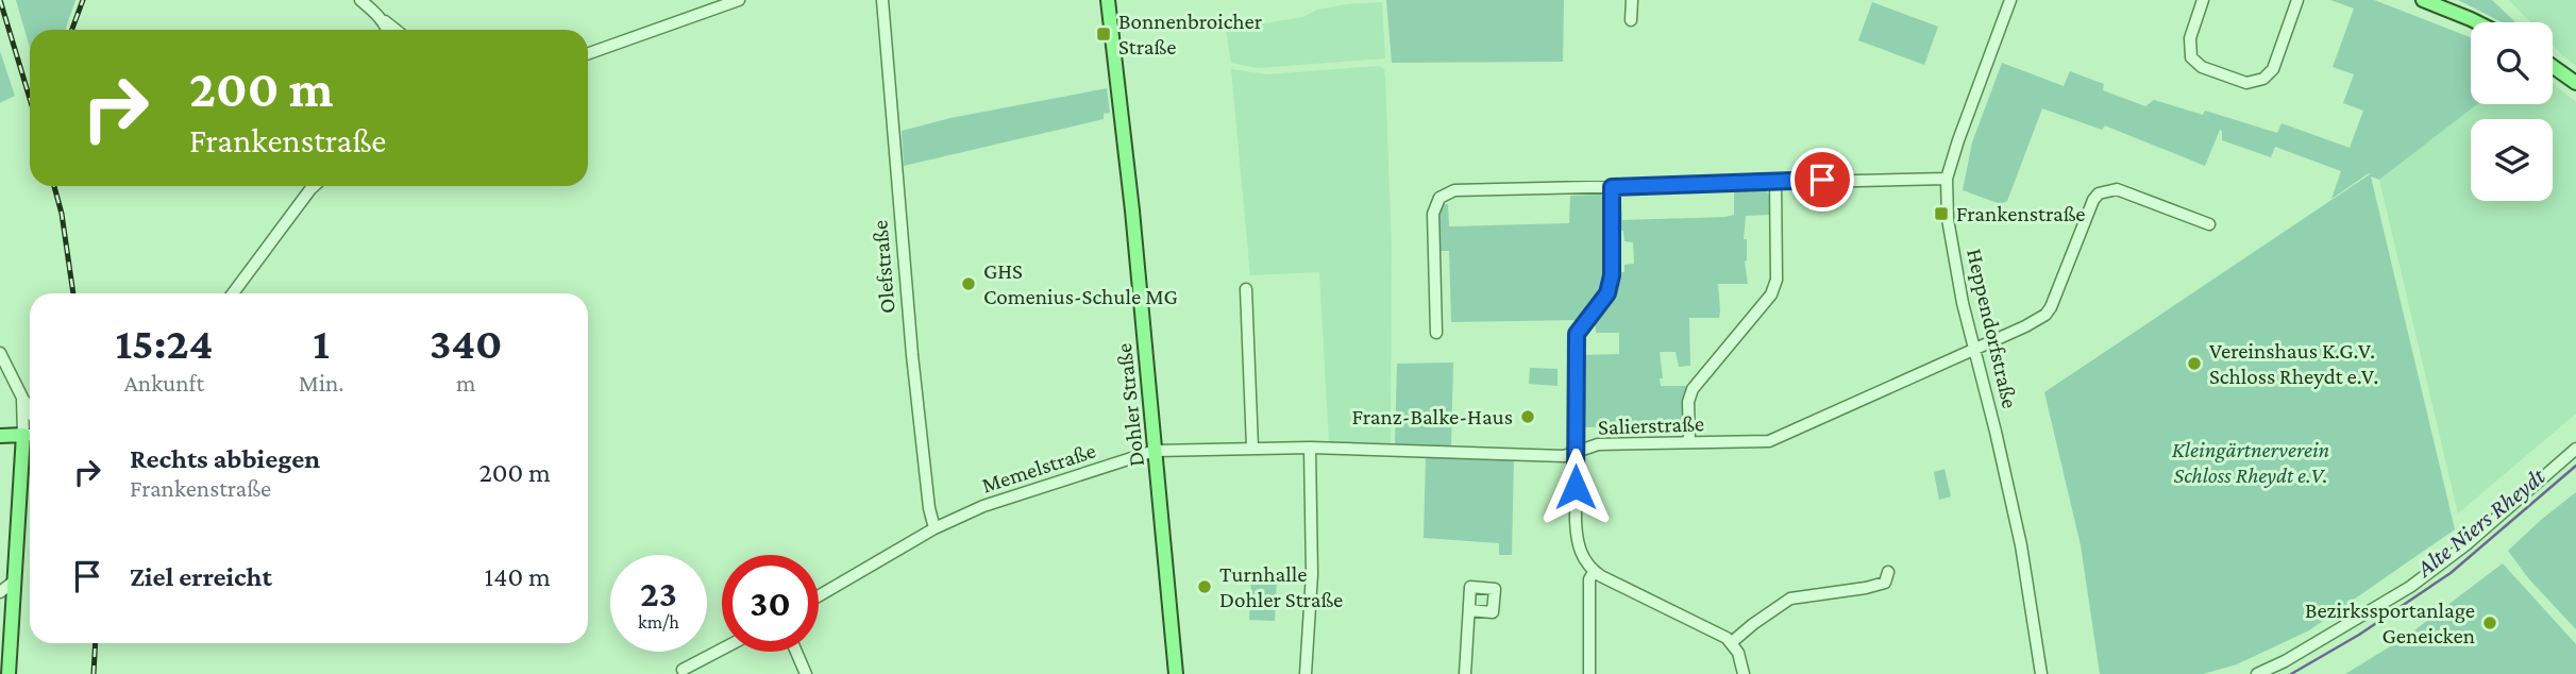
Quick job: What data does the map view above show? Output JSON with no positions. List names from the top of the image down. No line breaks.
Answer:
{"streets":{"main road":["Dohler Straße"],"street":["Olefstraße","Heppendorfstraße","Salierstraße","Memelstraße"]},"crossings":[["Olefstraße","Memelstraße"],["Heppendorfstraße","Salierstraße"],["Dohler Straße","Memelstraße"],["Salierstraße","Memelstraße"]],"water":["Alte Niers Rheydt"],"parks":["Kleingärtnerverein Schloss Rheydt e.V."],"places":{"transit":["Bonnenbroicher Straße","Frankenstraße"],"other":["GHS Comenius-Schule MG","Vereinshaus K.G.V. Schloss Rheydt e.V.","Franz-Balke-Haus","Turnhalle Dohler Straße","Bezirkssportanlage Geneicken"]},"page":{"turn":["200 m","Frankenstraße"],"eta":["15:24","Ankunft","1","Min.","340","m"],"list":[{"name":"Rechts abbiegen","note":"Frankenstraße","value":"200 m"},{"name":"Ziel erreicht","value":"140 m"}],"speed":"23 km/h","limit":"30"}}
